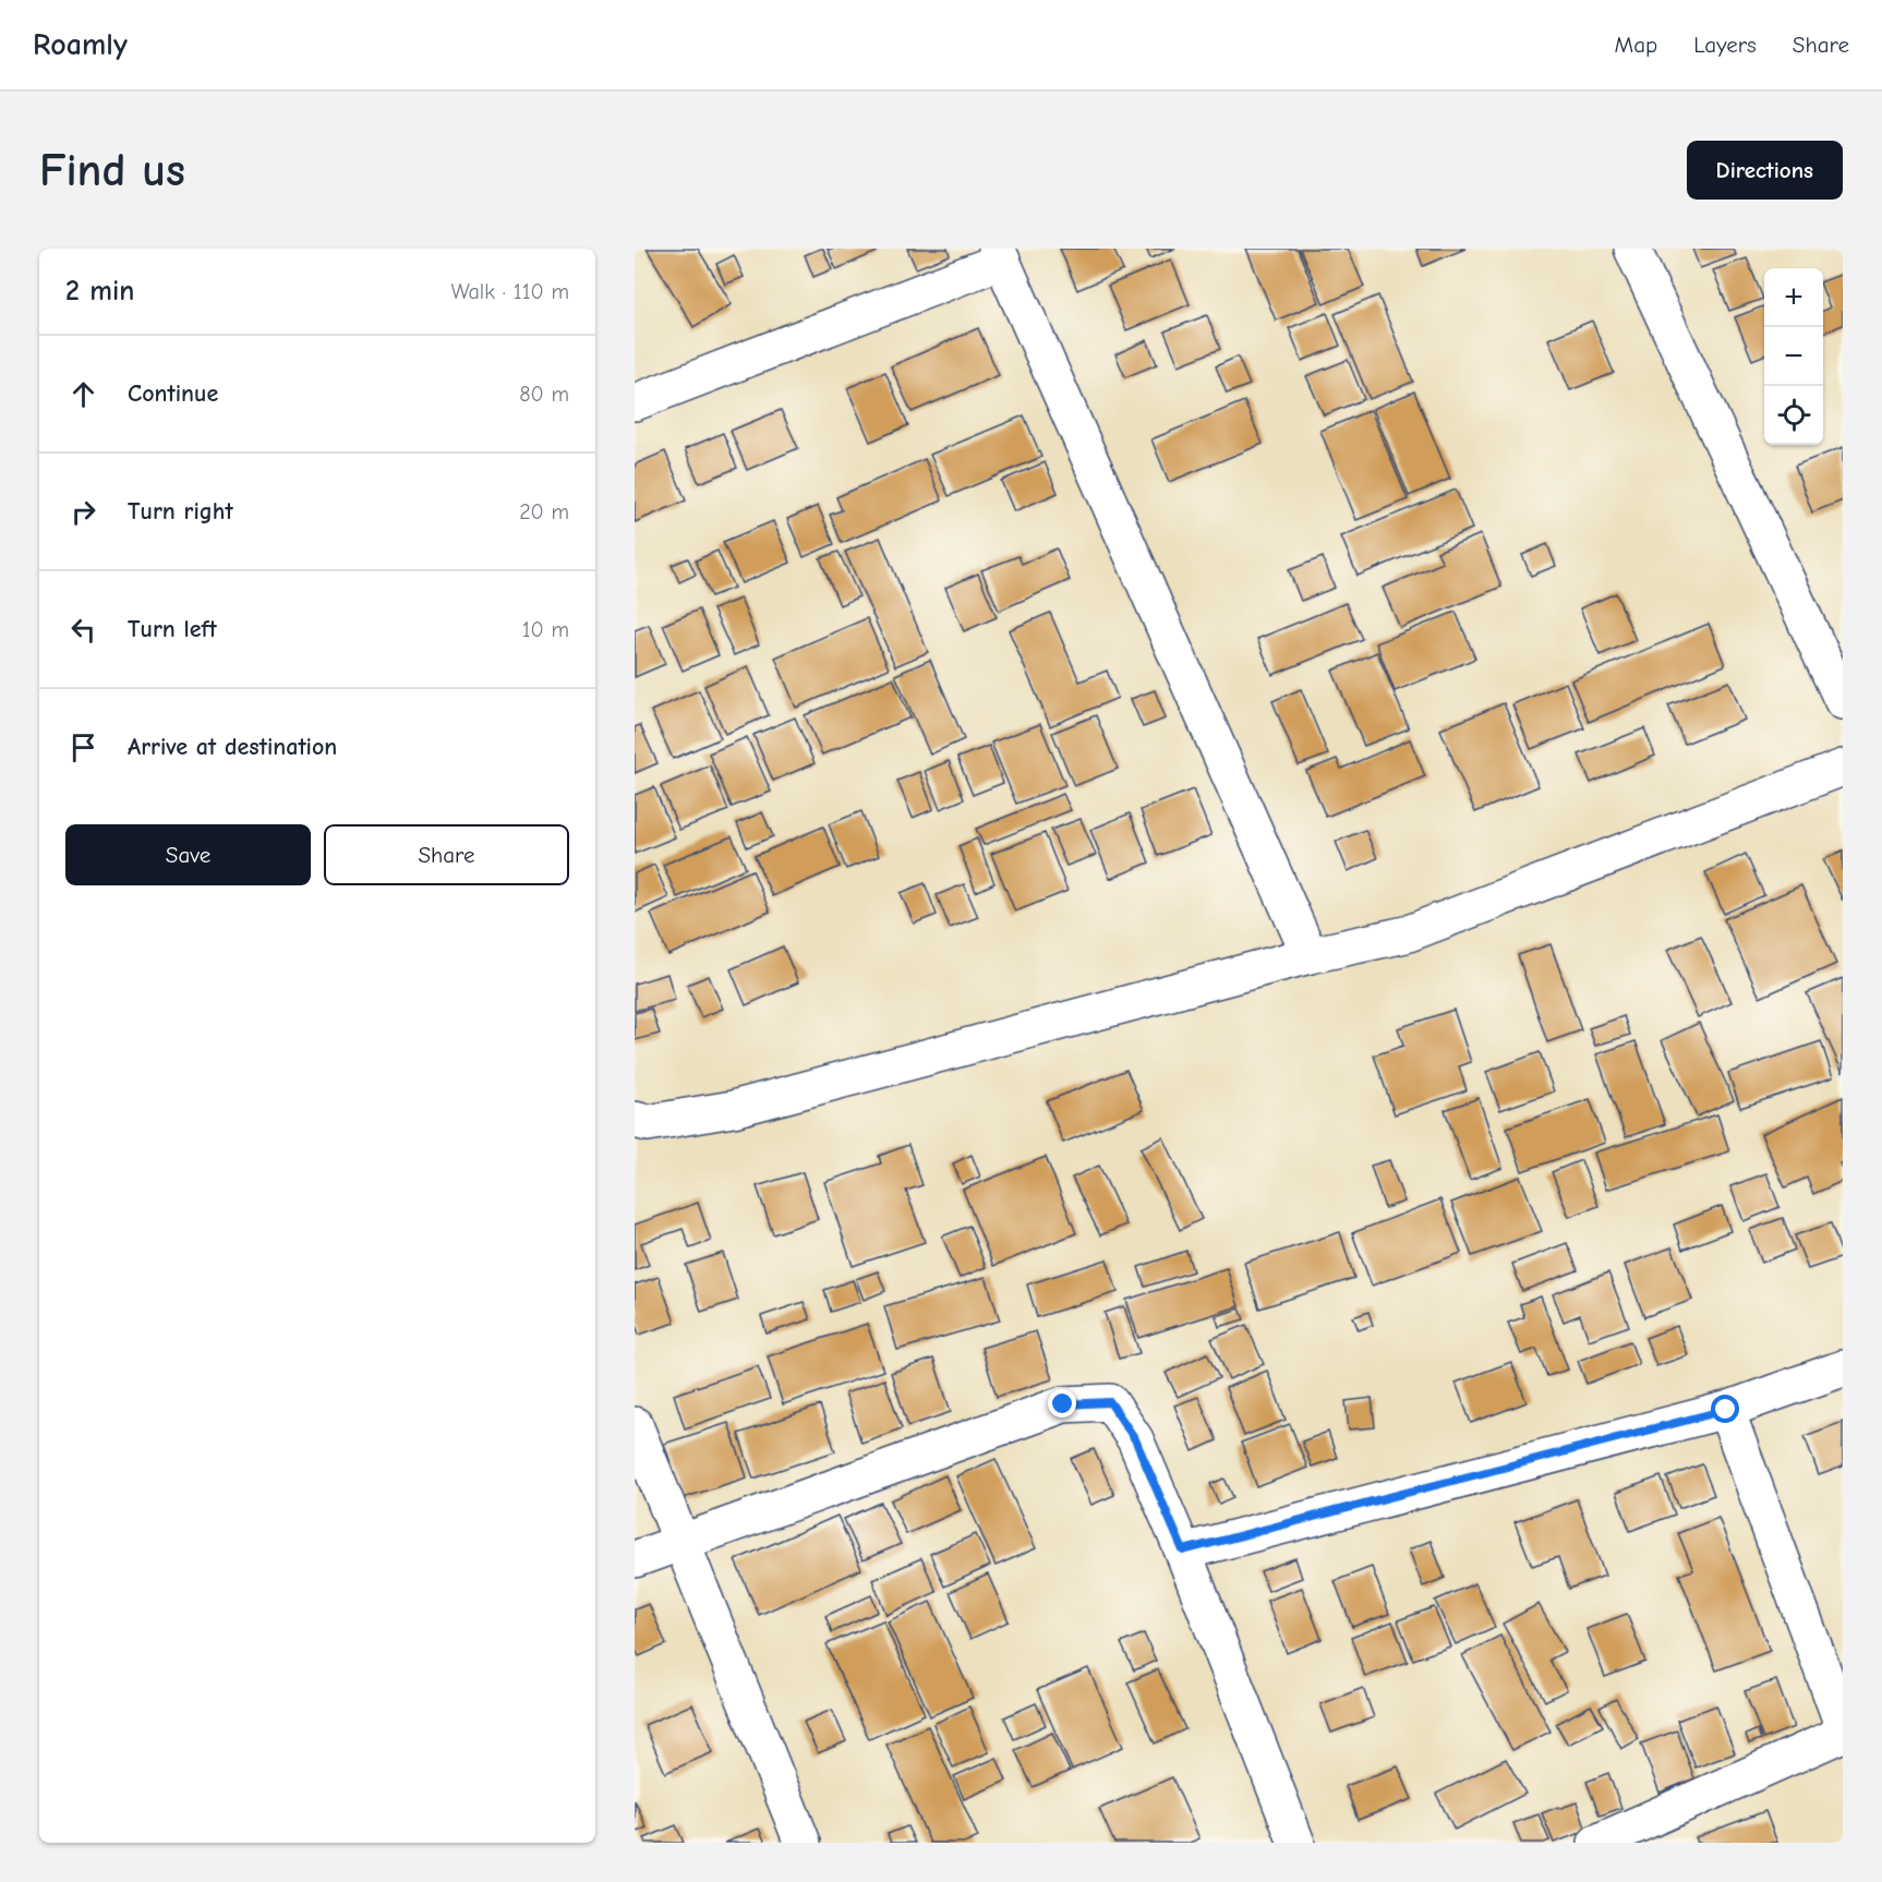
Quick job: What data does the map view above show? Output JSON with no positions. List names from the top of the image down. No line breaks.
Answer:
{"page":{"header":"Roamly","nav":["Map","Layers","Share"],"buttons":["Directions",["Save","Share"]],"title":"Find us","heading":["2 min","Walk · 110 m"],"map_buttons":["+","−"],"list":[["Continue","80 m"],["Turn right","20 m"],["Turn left","10 m"],"Arrive at destination"]}}
